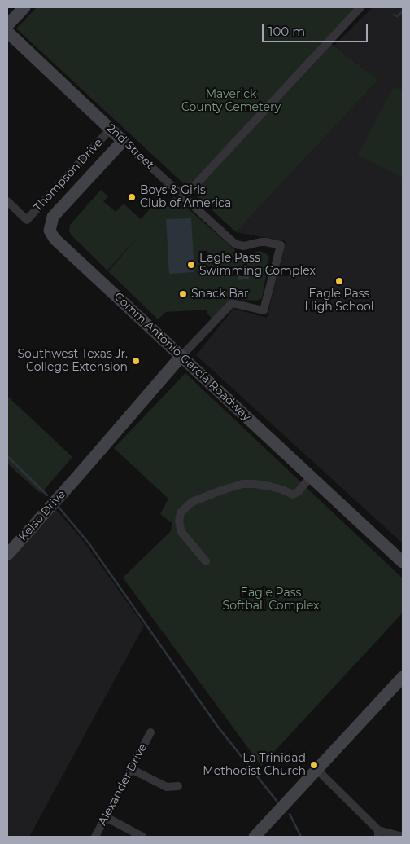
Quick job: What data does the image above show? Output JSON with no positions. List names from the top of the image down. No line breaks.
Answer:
{"streets":{"street":["2nd Street","Thompson Drive","Comm Antonio García Roadway","Kelso Drive","Alexander Drive"]},"crossings":[["2nd Street","Thompson Drive"],["2nd Street","Comm Antonio García Roadway"],["2nd Street","Kelso Drive"],["Comm Antonio García Roadway","Kelso Drive"]],"parks":["Maverick County Cemetery","Eagle Pass Softball Complex"],"places":["Boys & Girls Club of America","Eagle Pass Swimming Complex","Eagle Pass High School","Snack Bar","Southwest Texas Jr. College Extension","La Trinidad Methodist Church"],"scale_bar":"100 m"}
